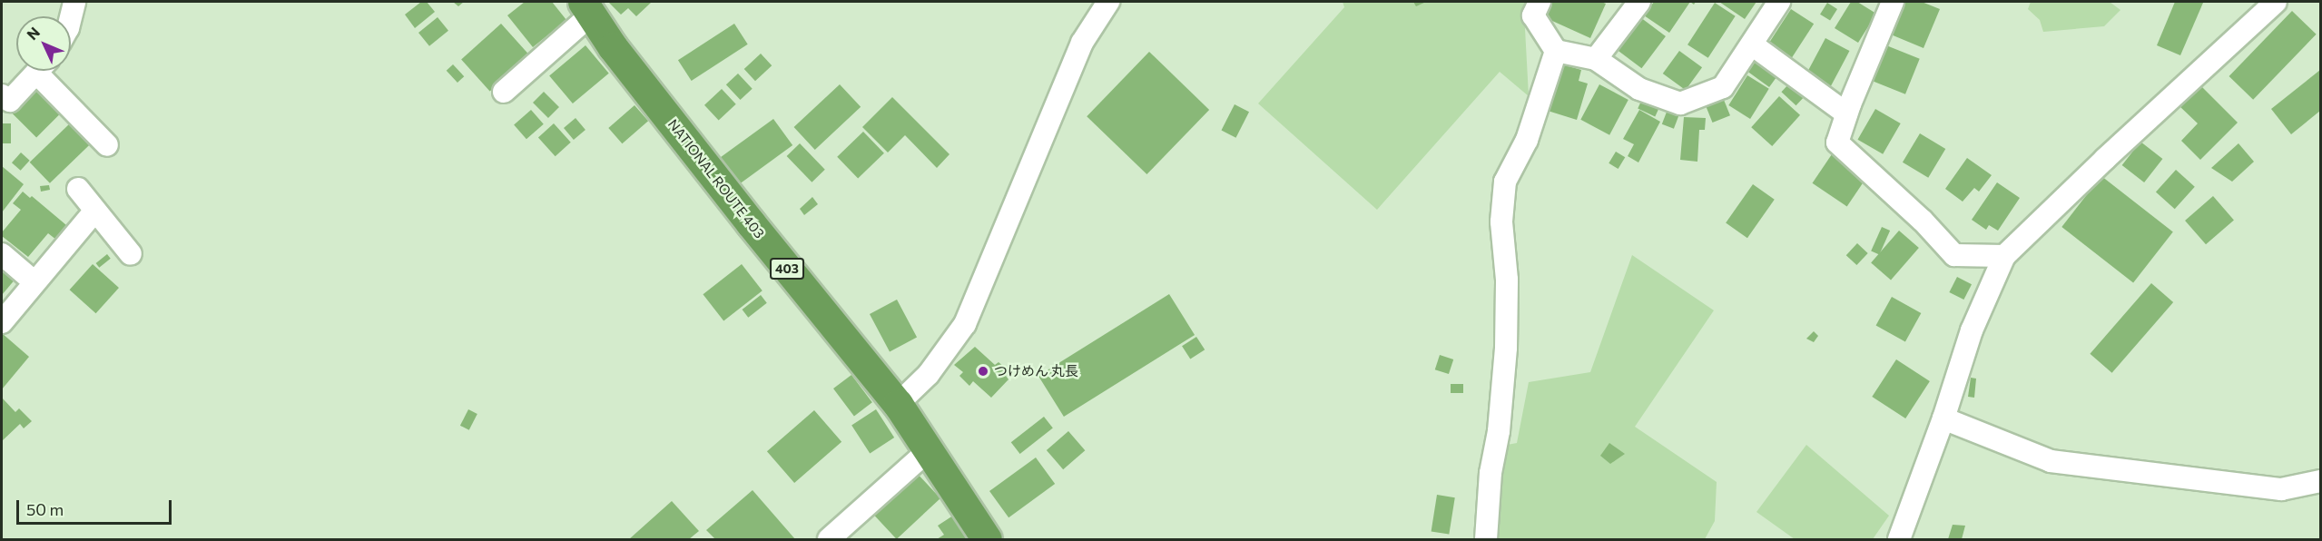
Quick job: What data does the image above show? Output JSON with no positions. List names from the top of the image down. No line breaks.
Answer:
{"streets":{"highway":["NATIONAL ROUTE 403","403"]},"places":["つけめん 丸長"],"scale_bar":"50 m","north":"top left"}
